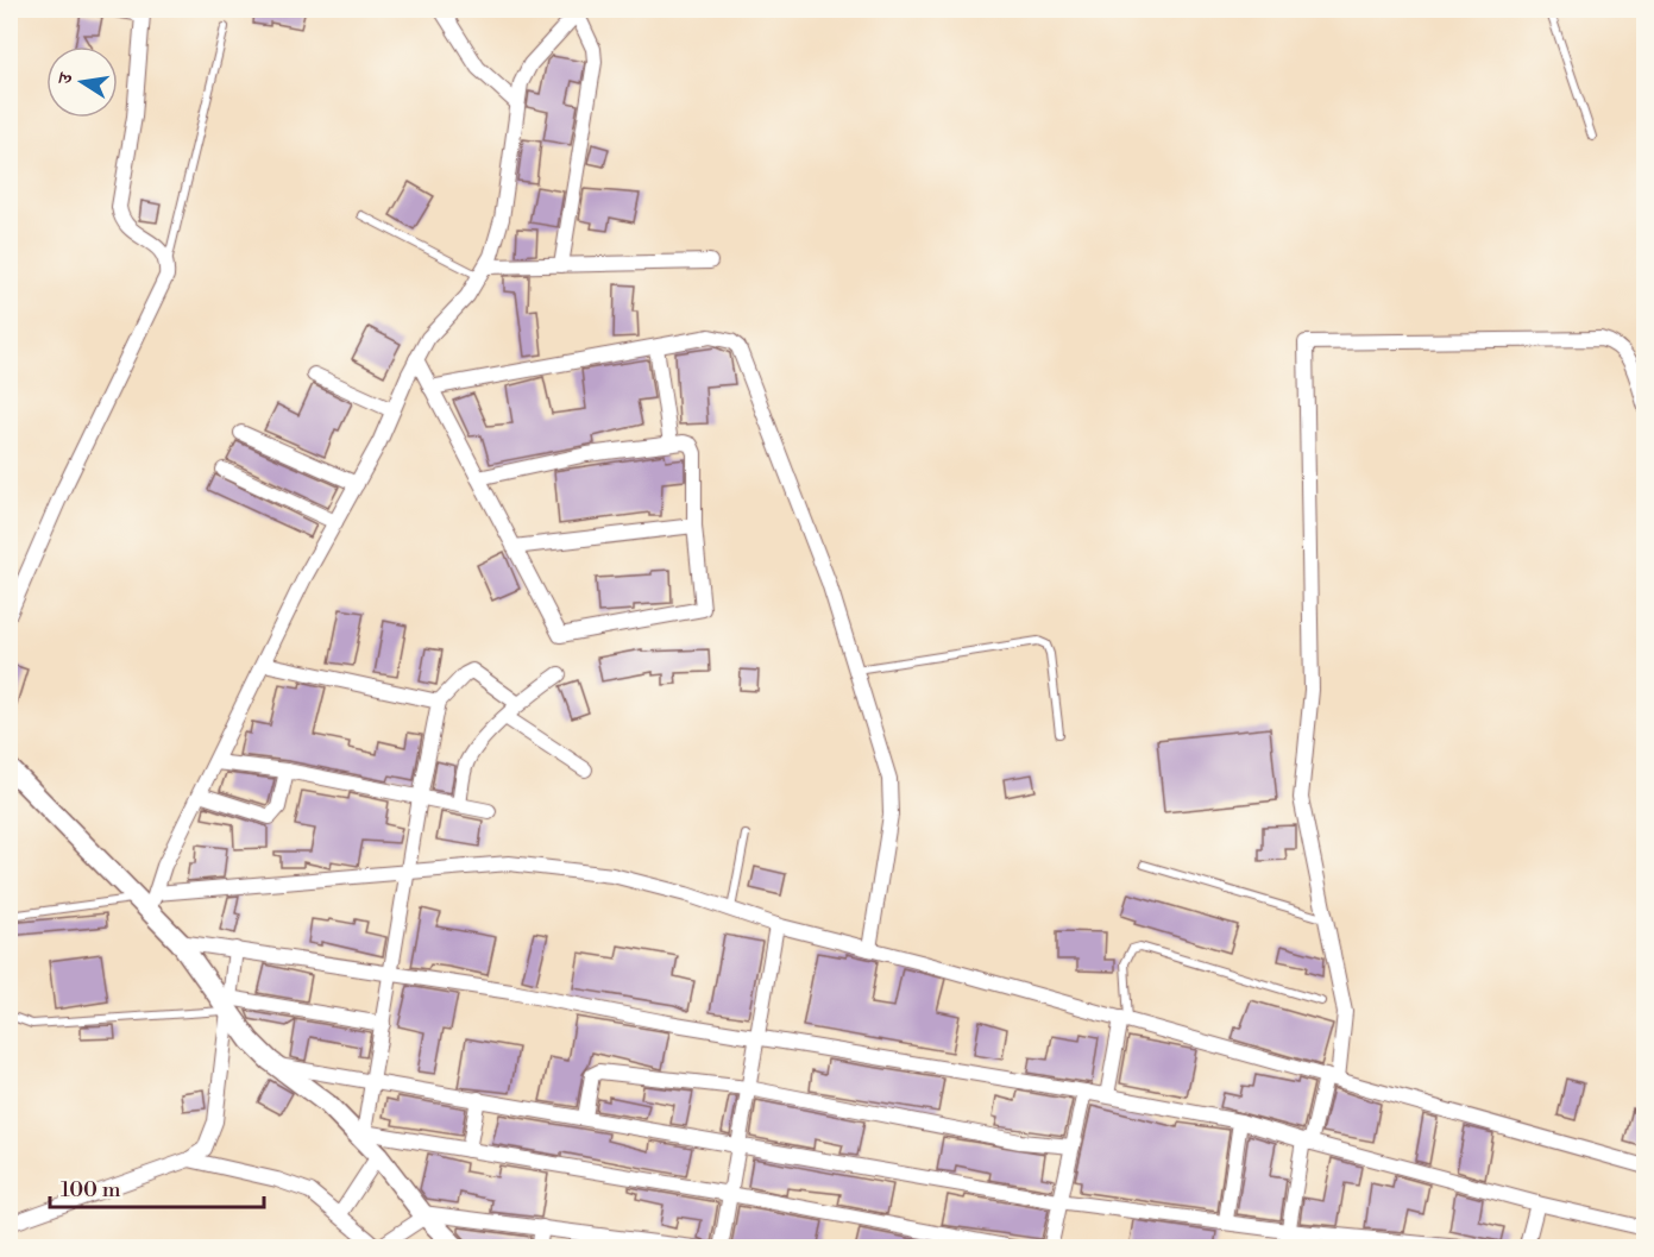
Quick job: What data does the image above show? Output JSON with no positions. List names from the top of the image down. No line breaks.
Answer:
{"scale_bar":"100 m","north":"left"}
